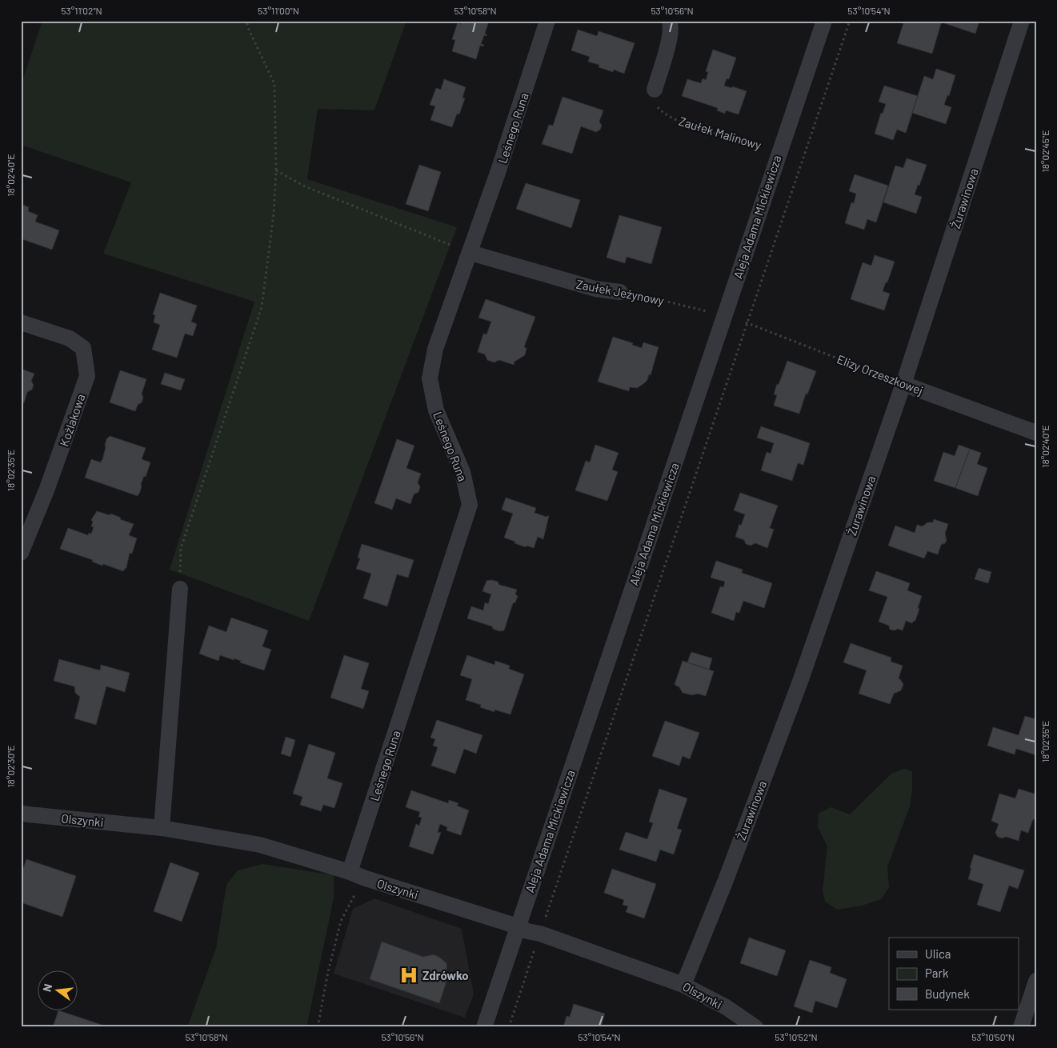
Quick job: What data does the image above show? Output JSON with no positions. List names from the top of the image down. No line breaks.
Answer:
{"streets":{"street":["Leśnego Runa","Żurawinowa","Aleja Adama Mickiewicza","Zaułek Jeżynowy","Elizy Orzeszkowej","Koźlakowa","Olszynki"],"path":["Zaułek Malinowy"]},"crossings":[["Leśnego Runa","Zaułek Jeżynowy"],["Leśnego Runa","Olszynki"],["Zaułek Malinowy","Aleja Adama Mickiewicza"],["Żurawinowa","Elizy Orzeszkowej"],["Żurawinowa","Olszynki"],["Aleja Adama Mickiewicza","Zaułek Jeżynowy"],["Aleja Adama Mickiewicza","Elizy Orzeszkowej"],["Aleja Adama Mickiewicza","Olszynki"],["Zaułek Jeżynowy","Elizy Orzeszkowej"]],"places":{"hospital":["Zdrówko"]},"legend":["Ulica","Park","Budynek"],"north":"left","coordinates":["53°11'02\"N","53°11'00\"N","53°10'58\"N","53°10'56\"N","53°10'54\"N","18°02'45\"E","18°02'40\"E","18°02'35\"E","18°02'30\"E","53°10'52\"N","53°10'50\"N"]}
